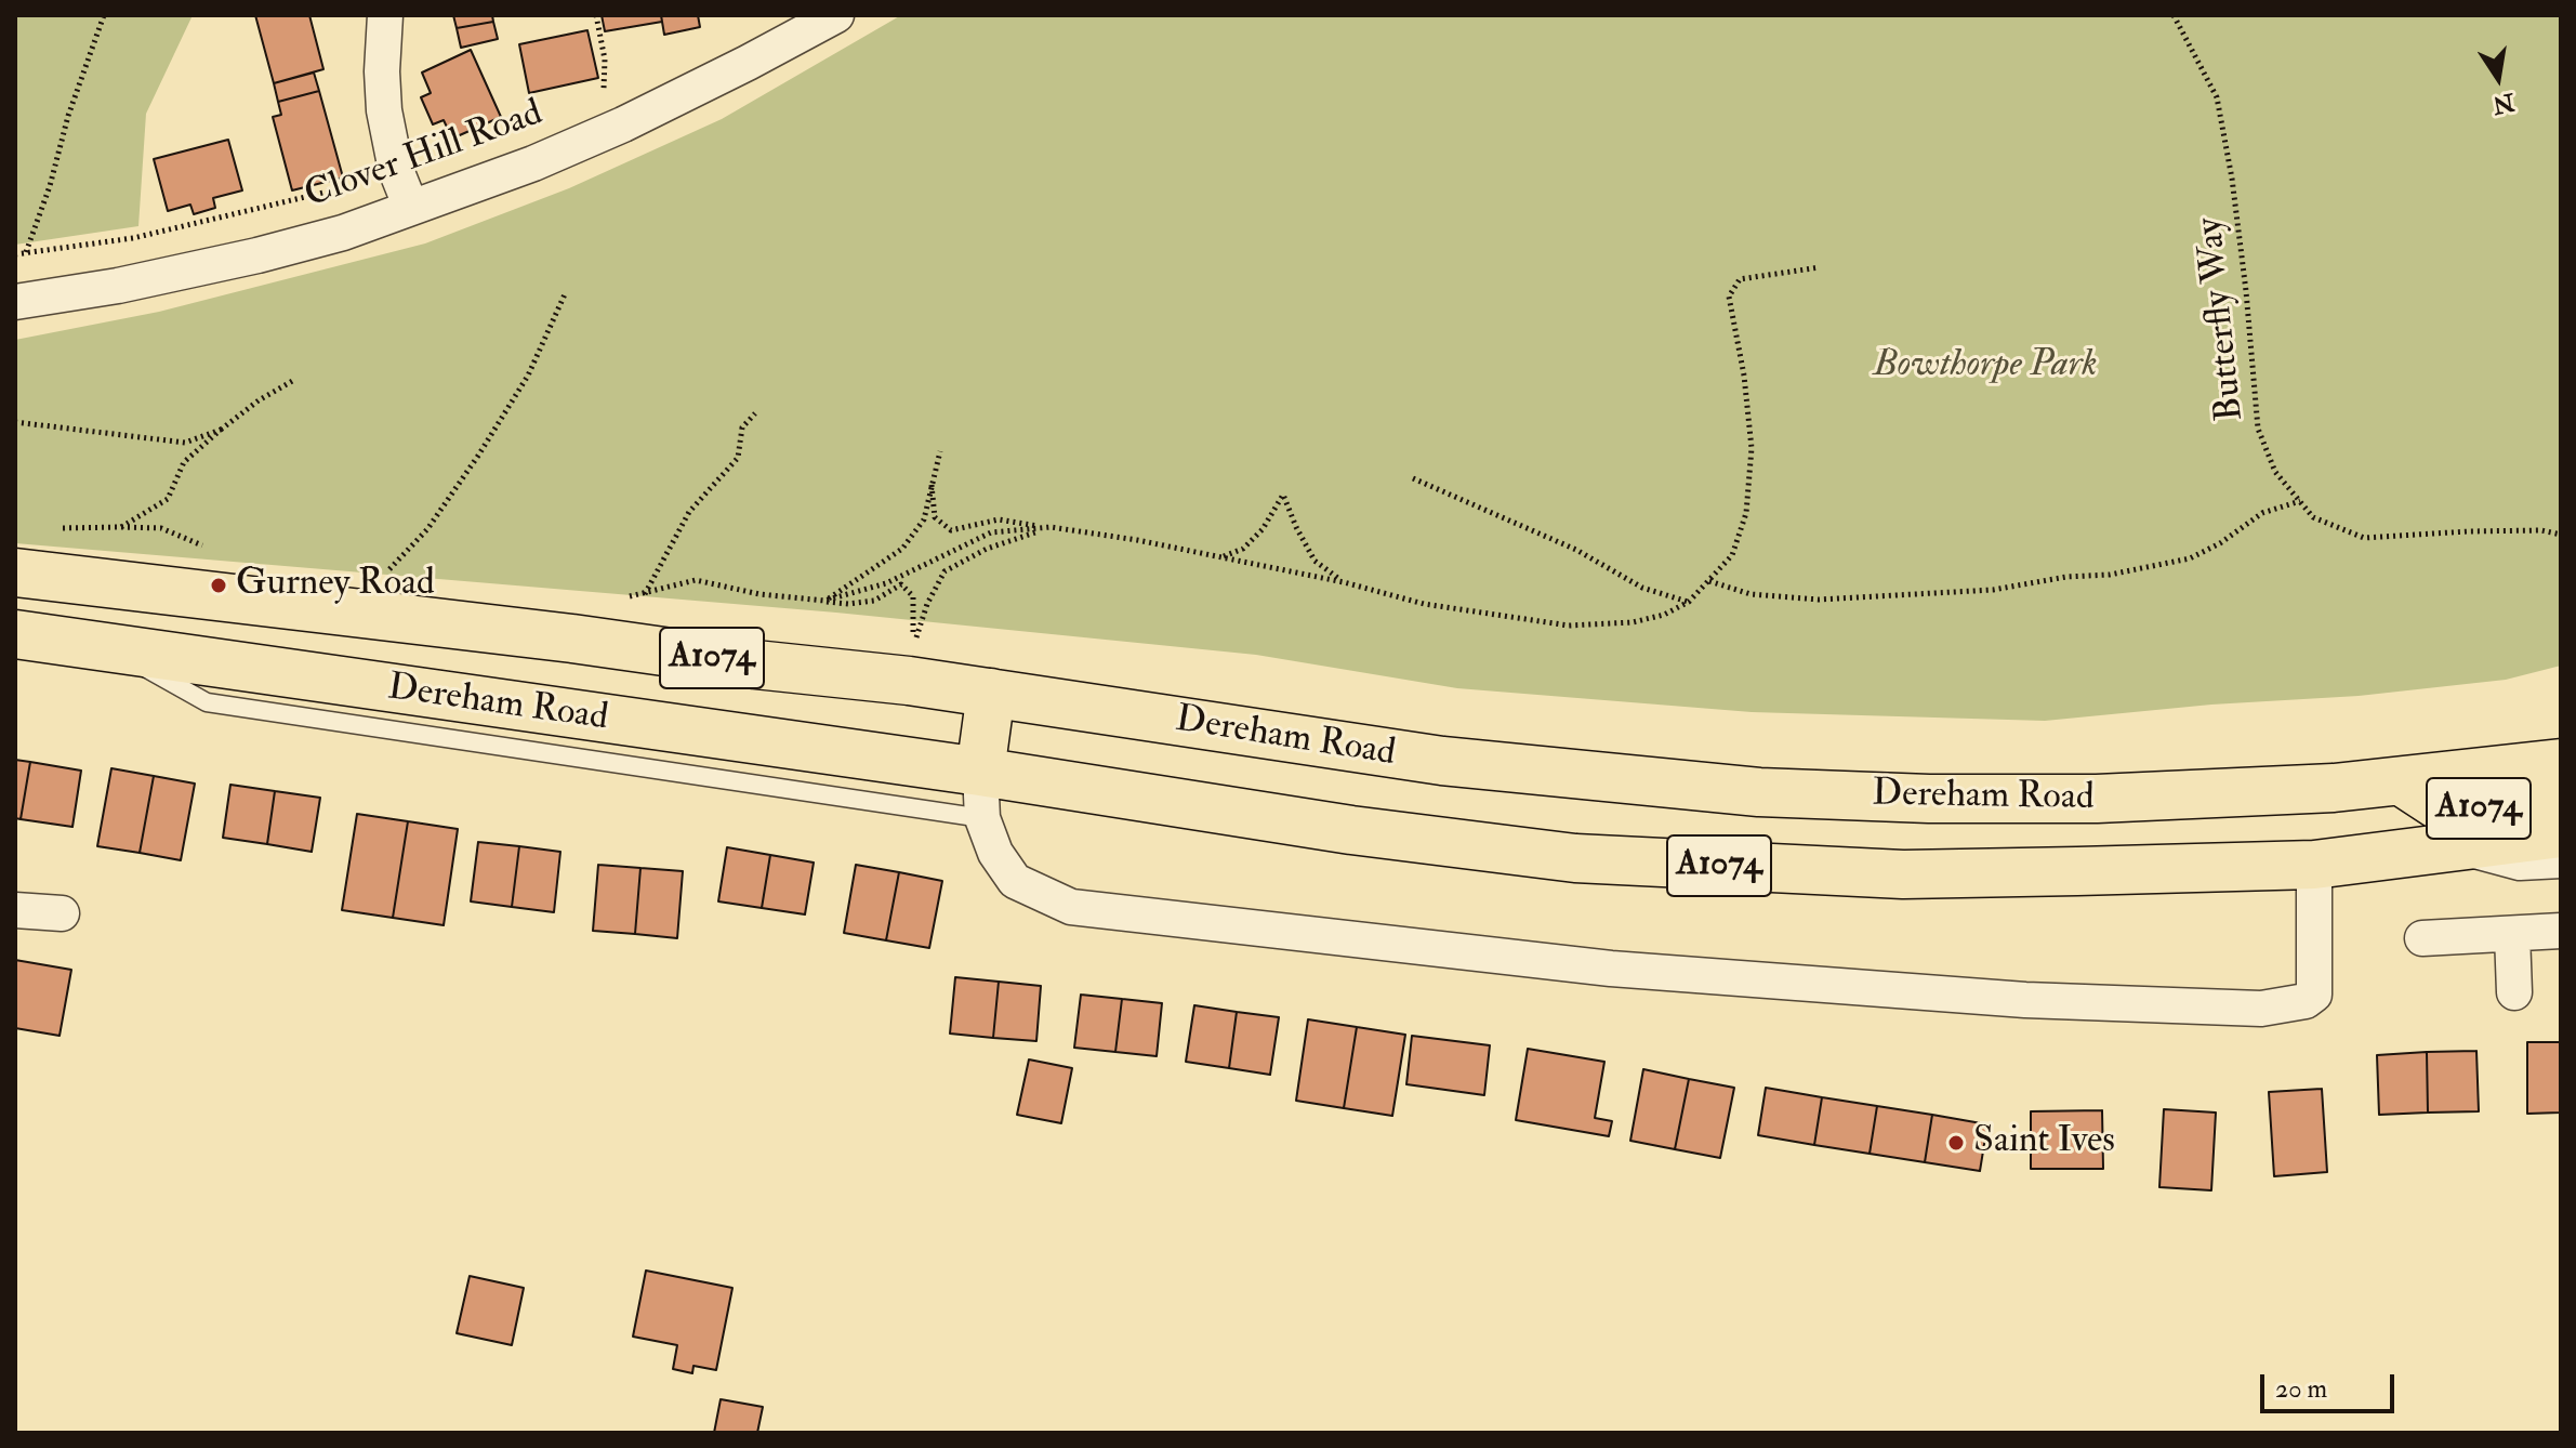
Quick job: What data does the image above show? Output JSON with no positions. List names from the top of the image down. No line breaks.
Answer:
{"streets":{"highway":["A1074","Dereham Road"],"street":["Clover Hill Road"],"path":["Butterfly Way"]},"crossings":[["A1074","Dereham Road"]],"parks":["Bowthorpe Park"],"places":["Gurney Road","Saint Ives"],"scale_bar":"20 m","north":"bottom"}
